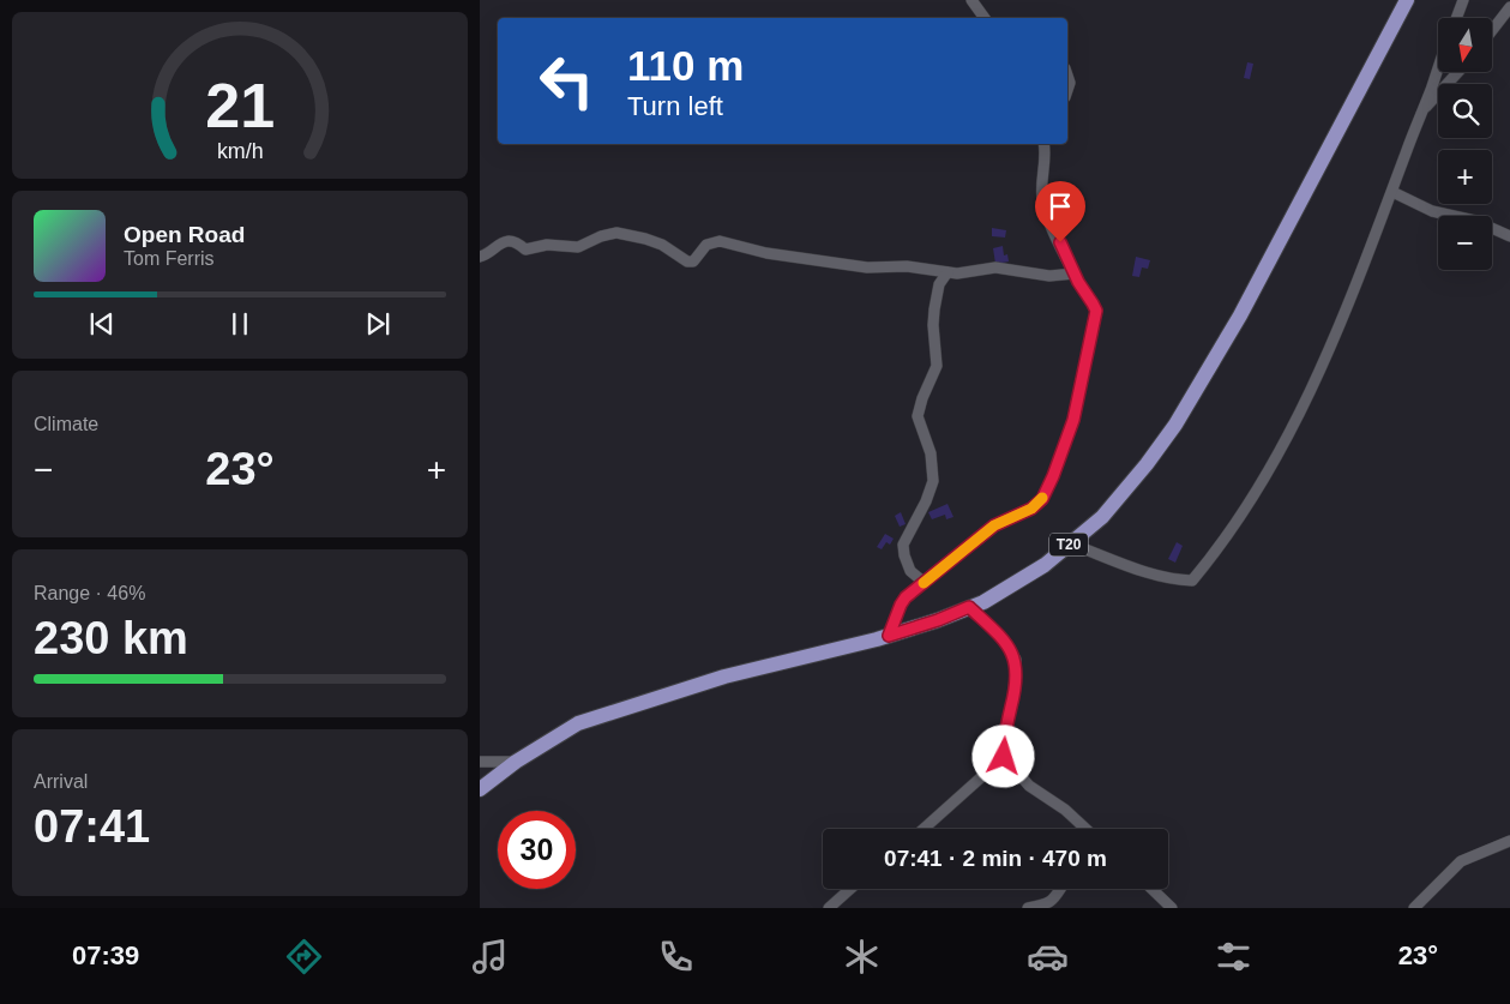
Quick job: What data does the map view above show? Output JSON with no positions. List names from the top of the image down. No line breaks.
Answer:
{"streets":{"main road":["T20"]},"north":"bottom","page":{"map_buttons":["+","−"],"turn":["110 m","Turn left"],"song":["Open Road","Tom Ferris"],"tile":["Climate",["Range · 46%","230 km"],["Arrival","07:41"]],"heat":["−","23°","+"],"limit":"30","trip":"07:41 · 2 min · 470 m","tabs":["07:39","23°"],"gauge":["21","km/h"]}}
